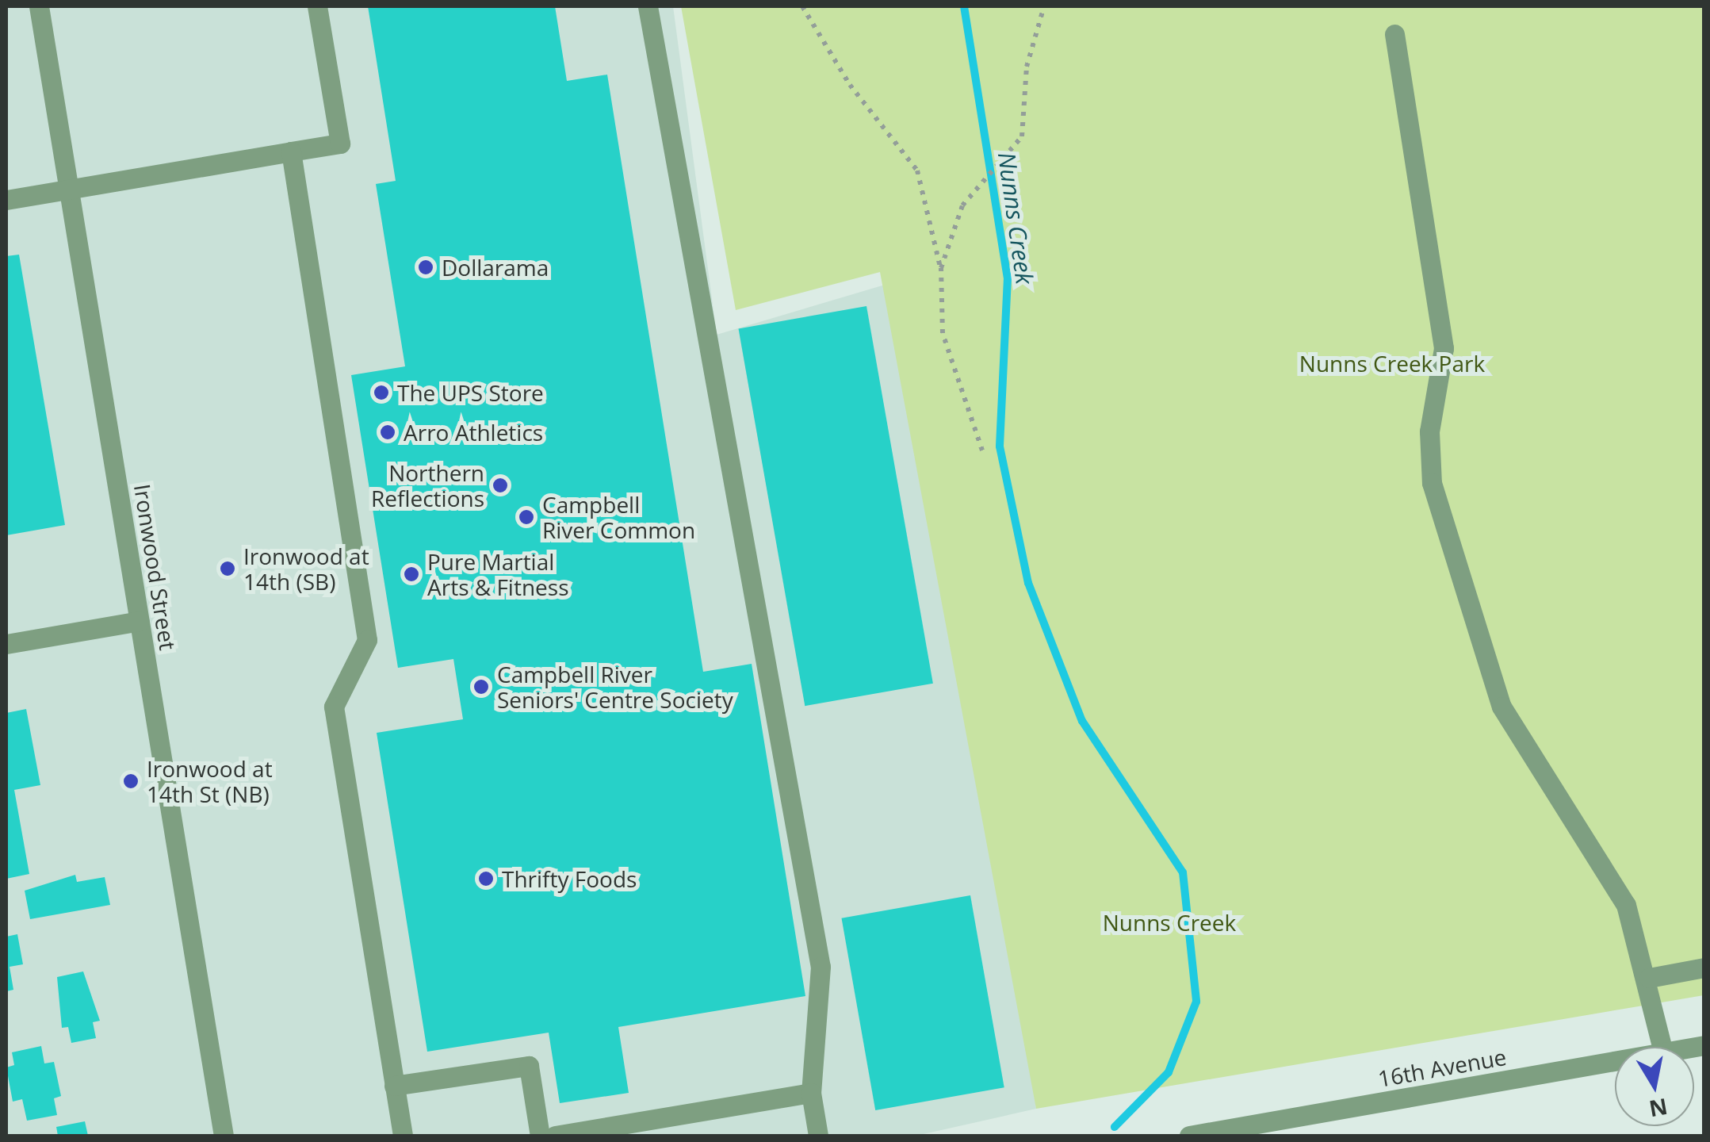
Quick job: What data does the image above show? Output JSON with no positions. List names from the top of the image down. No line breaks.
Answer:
{"streets":{"street":["Ironwood Street","16th Avenue"]},"water":["Nunns Creek"],"parks":["Nunns Creek Park","Nunns Creek"],"places":["Dollarama","The UPS Store","Arro Athletics","Northern Reflections","Campbell River Common","Ironwood at 14th (SB)","Pure Martial Arts & Fitness","Campbell River Seniors' Centre Society","Ironwood at 14th St (NB)","Thrifty Foods"],"north":"bottom"}
